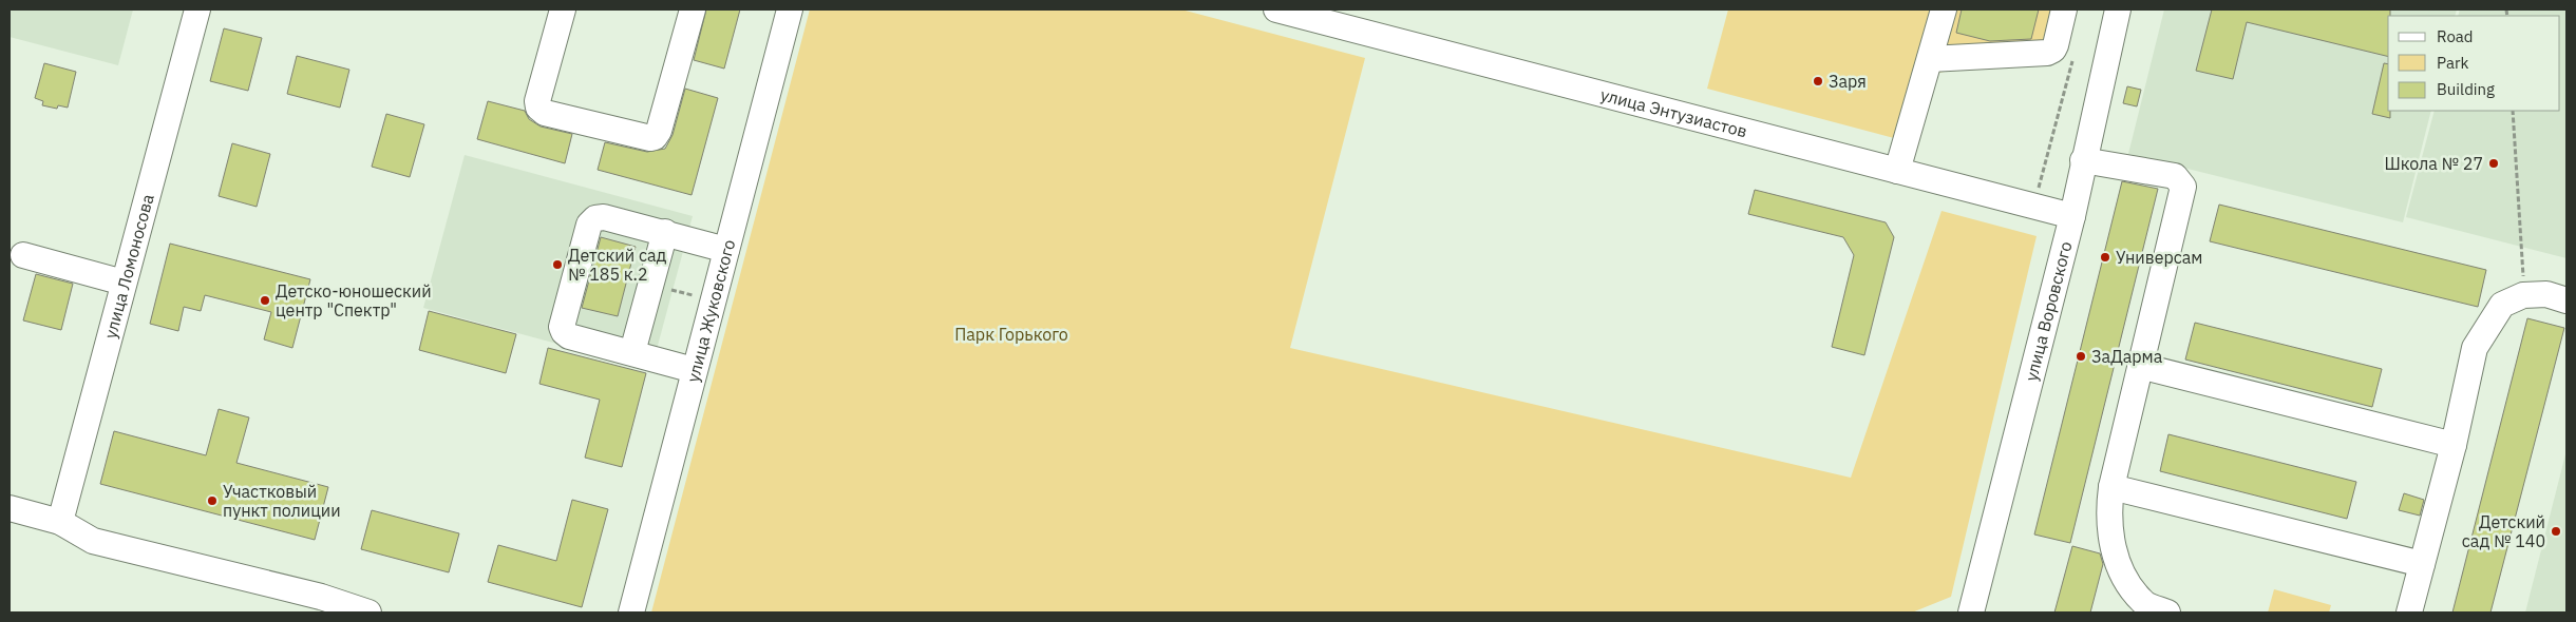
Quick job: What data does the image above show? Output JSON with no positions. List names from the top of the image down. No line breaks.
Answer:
{"streets":{"street":["улица Энтузиастов","улица Ломоносова","улица Жуковского","улица Воровского"]},"crossings":[["улица Энтузиастов","улица Воровского"]],"parks":["Парк Горького"],"places":["Заря","Школа № 27","Универсам","Детский сад № 185 к.2","Детско-юношеский центр \"Спектр\"","ЗаДарма","Участковый пункт полиции","Детский сад № 140"],"legend":["Road","Park","Building"]}
